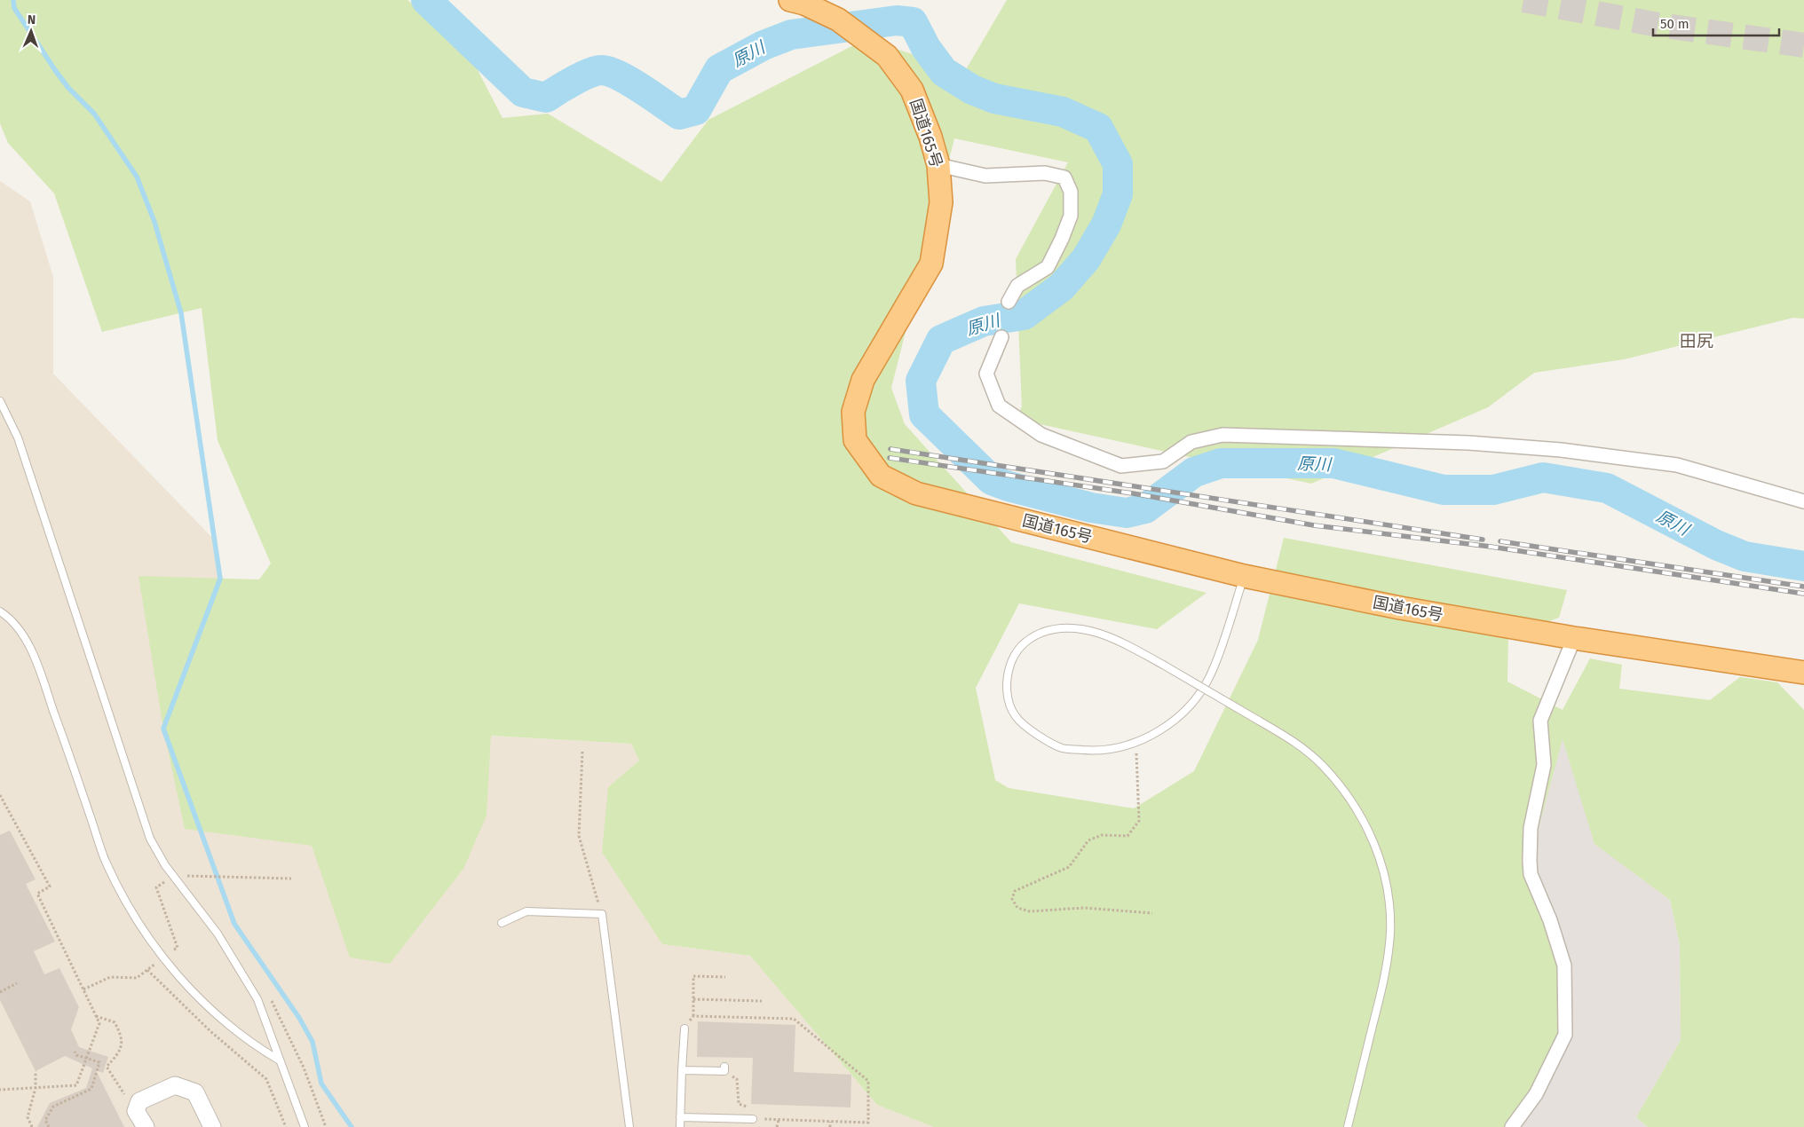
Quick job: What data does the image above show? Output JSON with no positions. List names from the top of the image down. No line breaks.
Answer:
{"streets":{"highway":["国道165号"]},"districts":["田尻"],"water":["原川"],"scale_bar":"50 m","north":"top"}
